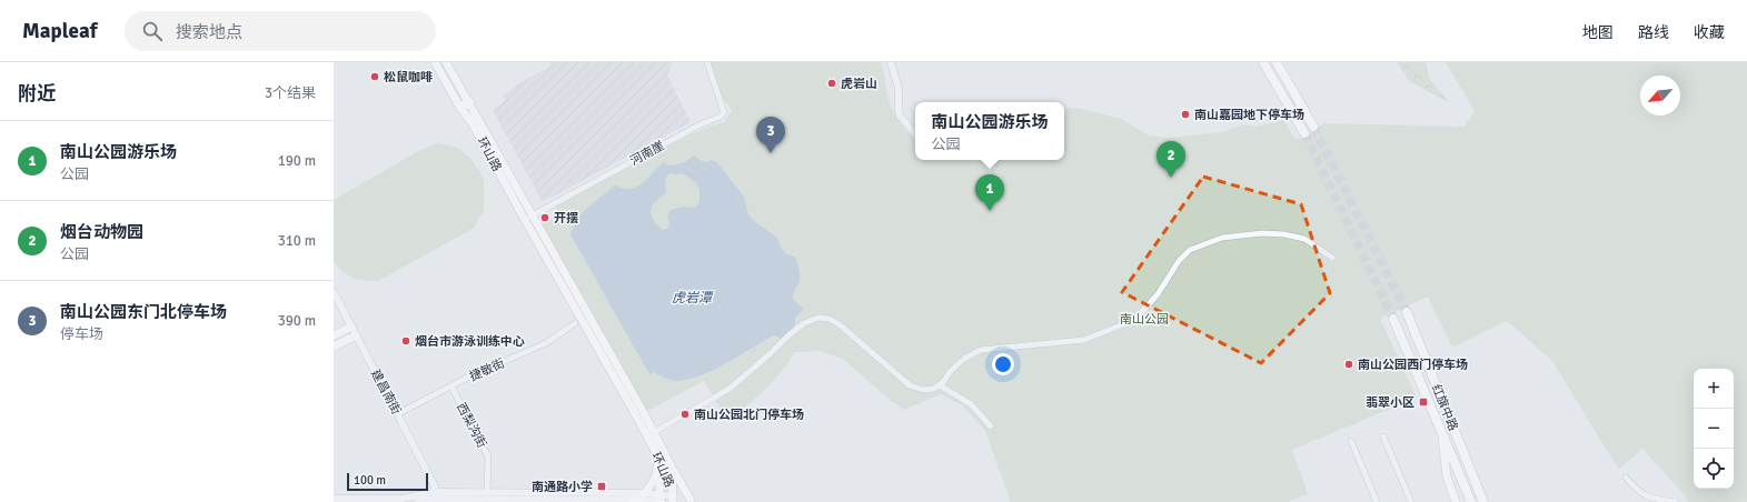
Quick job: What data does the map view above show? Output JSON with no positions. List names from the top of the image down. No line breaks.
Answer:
{"streets":{"main road":["环山路","红旗中路"],"street":["河南崖","捷敏街","建昌南街","西梨沟街"]},"crossings":[["河南崖","环山路"],["捷敏街","建昌南街"],["捷敏街","西梨沟街"]],"water":["虎岩潭"],"parks":["南山公园"],"places":{"other":["松鼠咖啡","虎岩山","南山嘉园地下停车场","开摆","烟台市游泳训练中心","南山公园西门停车场","南山公园北门停车场"],"transit":["翡翠小区","南通路小学"]},"scale_bar":"100 m","north":"bottom left","page":{"header":"Mapleaf","search":"搜索地点","nav":["地图","路线","收藏"],"heading":["附近","3个结果"],"popup":["南山公园游乐场","公园"],"pins":["3","2","1"],"list":[{"mark":"1","name":"南山公园游乐场","note":"公园","value":"190 m"},{"mark":"2","name":"烟台动物园","note":"公园","value":"310 m"},{"mark":"3","name":"南山公园东门北停车场","note":"停车场","value":"390 m"}],"map_buttons":["+","−"],"scale":"100 m"}}
